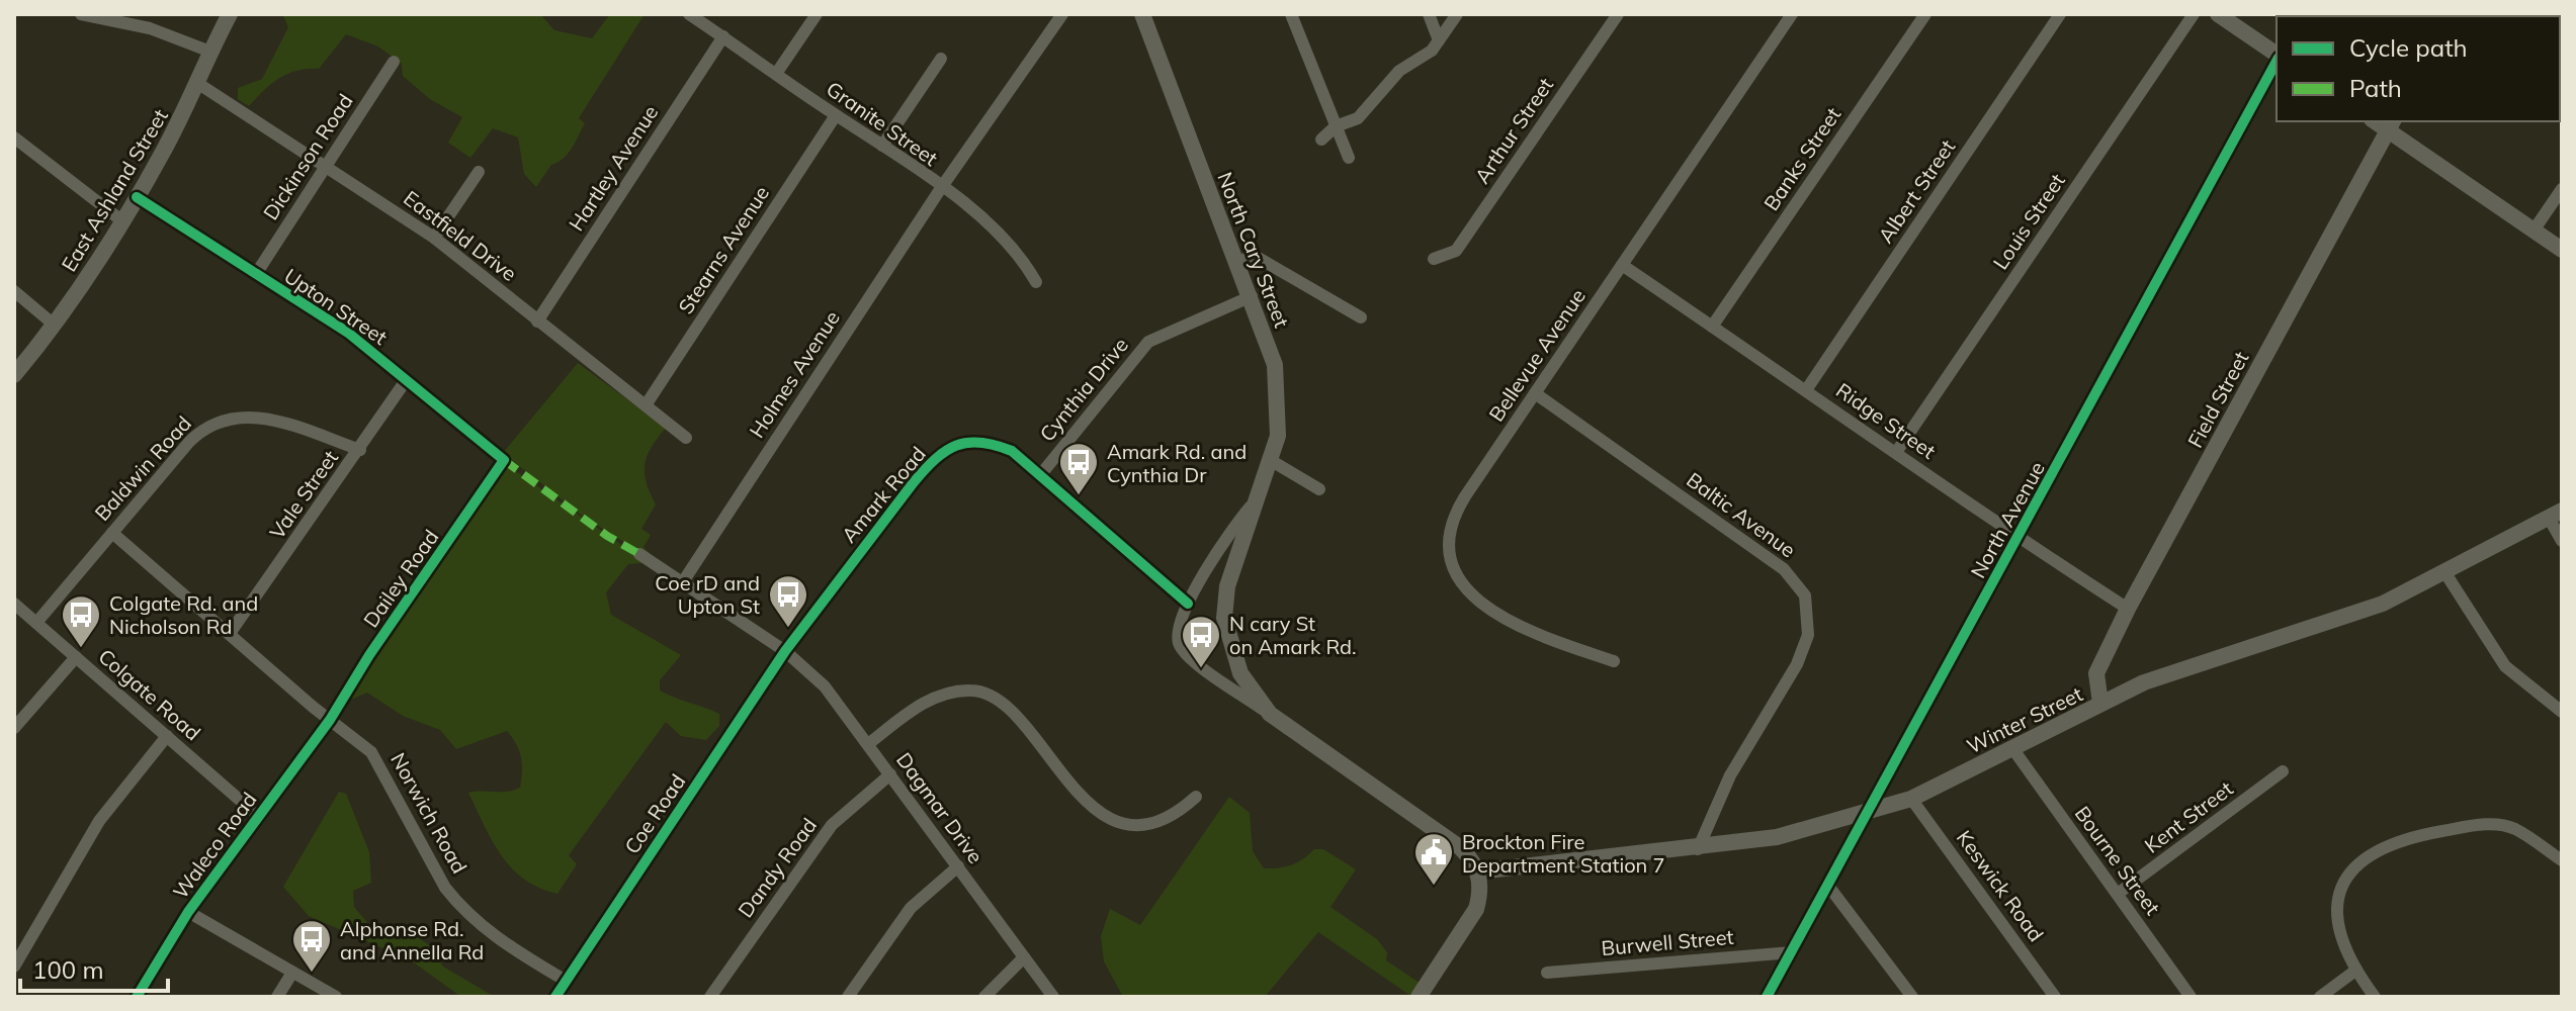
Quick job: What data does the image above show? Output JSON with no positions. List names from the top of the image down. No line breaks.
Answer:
{"streets":{"street":["Granite Street","Arthur Street","Dickinson Road","Banks Street","Hartley Avenue","East Ashland Street","Albert Street","Louis Street","Eastfield Drive","Stearns Avenue","North Cary Street","Upton Street","Bellevue Avenue","Holmes Avenue","Cynthia Drive","Field Street","Ridge Street","Baldwin Road","Vale Street","Amark Road","Baltic Avenue","North Avenue","Dailey Road","Colgate Road","Winter Street","Dagmar Drive","Norwich Road","Coe Road","Kent Street","Waleco Road","Bourne Street","Dandy Road","Keswick Road","Burwell Street"]},"crossings":[["Granite Street","Hartley Avenue"],["Granite Street","Stearns Avenue"],["Granite Street","Holmes Avenue"],["Dickinson Road","Eastfield Drive"],["Dickinson Road","Upton Street"],["Banks Street","Ridge Street"],["Hartley Avenue","Eastfield Drive"],["East Ashland Street","Eastfield Drive"],["East Ashland Street","Upton Street"],["Albert Street","Ridge Street"],["Louis Street","Ridge Street"],["Eastfield Drive","Stearns Avenue"],["North Cary Street","Cynthia Drive"],["North Cary Street","Amark Road"],["North Cary Street","Winter Street"],["Upton Street","Vale Street"],["Upton Street","Dailey Road"],["Bellevue Avenue","Ridge Street"],["Bellevue Avenue","Baltic Avenue"],["Cynthia Drive","Amark Road"],["Field Street","Ridge Street"],["Field Street","Winter Street"],["Ridge Street","North Avenue"],["Baldwin Road","Vale Street"],["Baldwin Road","Colgate Road"],["Baldwin Road","Norwich Road"],["Vale Street","Norwich Road"],["Amark Road","Dagmar Drive"],["Amark Road","Coe Road"],["Baltic Avenue","Winter Street"],["North Avenue","Winter Street"],["North Avenue","Burwell Street"],["Dailey Road","Norwich Road"],["Dailey Road","Waleco Road"],["Colgate Road","Waleco Road"],["Winter Street","Bourne Street"],["Winter Street","Keswick Road"],["Dagmar Drive","Coe Road"],["Dagmar Drive","Dandy Road"],["Norwich Road","Coe Road"],["Norwich Road","Waleco Road"],["Kent Street","Bourne Street"]],"places":{"bus stop":["Amark Rd. and Cynthia Dr","Coe rD and Upton St","Colgate Rd. and Nicholson Rd","N cary St on Amark Rd.","Alphonse Rd. and Annella Rd"],"public building":["Brockton Fire Department Station 7"]},"legend":["Cycle path","Path"],"scale_bar":"100 m"}
